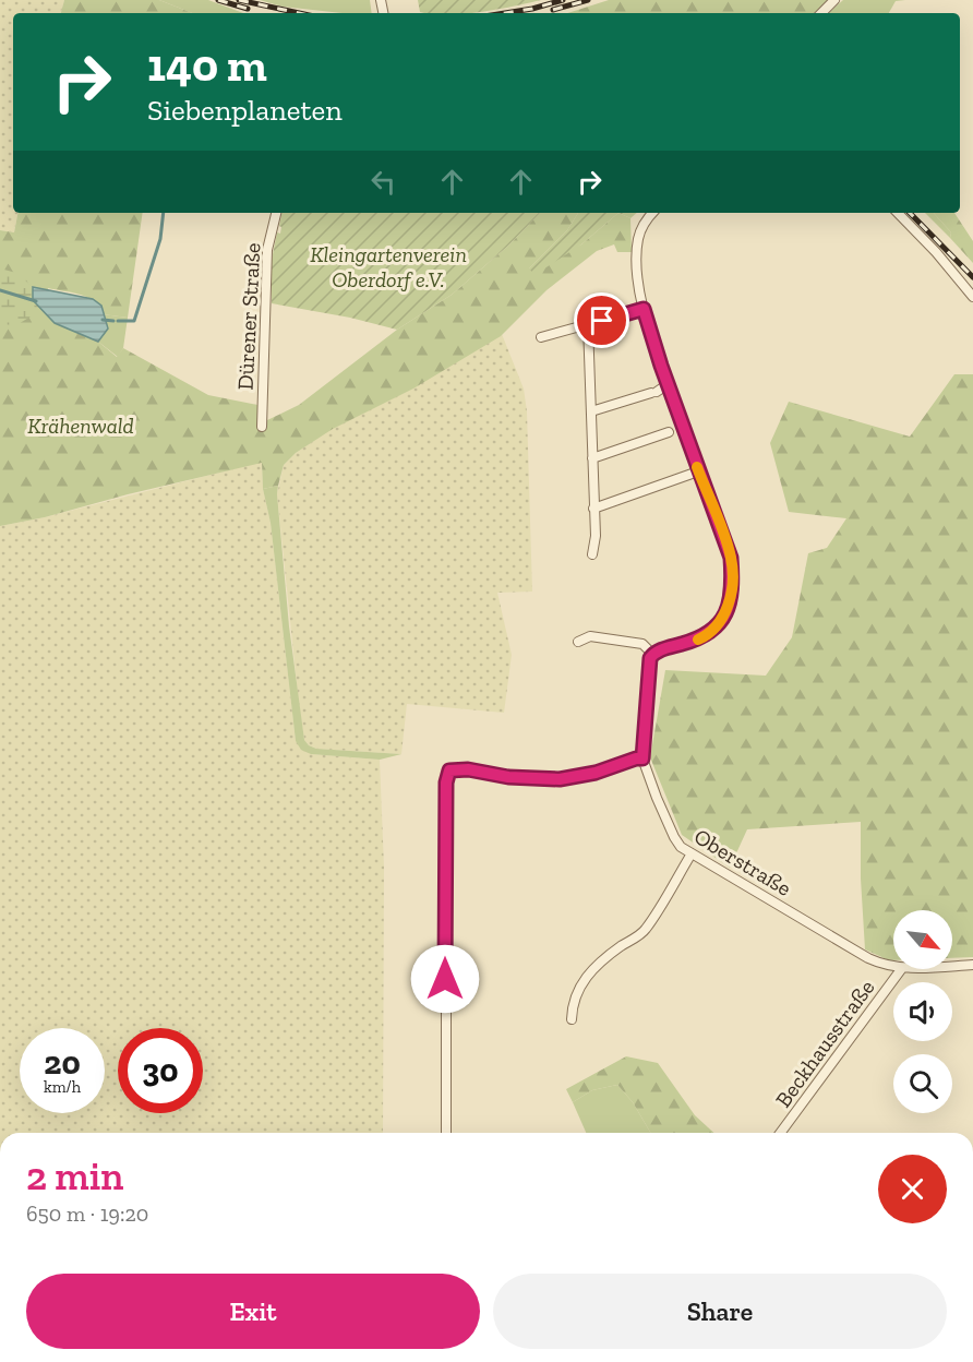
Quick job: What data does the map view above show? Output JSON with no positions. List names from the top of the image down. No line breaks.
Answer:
{"streets":{"street":["Dürener Straße","Oberstraße","Beckhausstraße"]},"parks":["Kleingartenverein Oberdorf e.V.","Krähenwald"],"north":"bottom right","page":{"turn":["140 m","Siebenplaneten"],"speed":"20 km/h","limit":"30","heading":["2 min","650 m · 19:20"],"buttons":["Exit","Share"]}}
